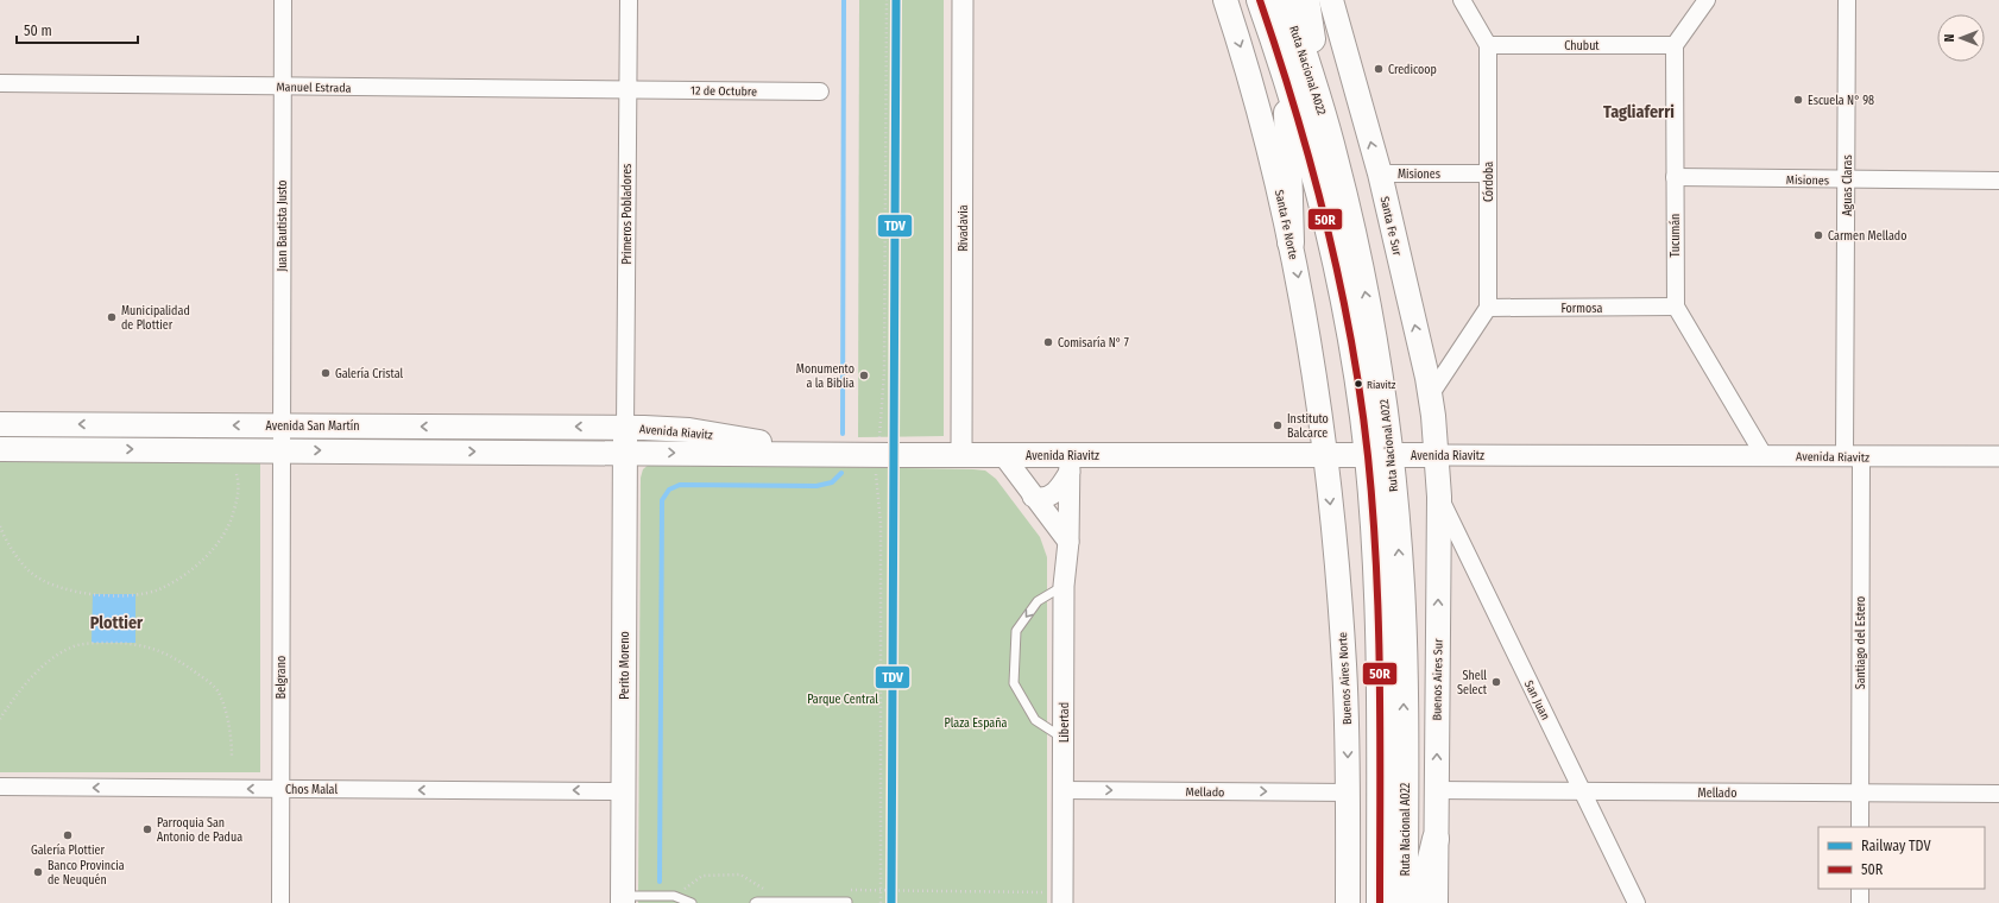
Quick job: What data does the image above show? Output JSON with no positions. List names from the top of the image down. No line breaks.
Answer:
{"streets":{"highway":["Ruta Nacional A022"],"main road":["Santa Fe Norte","Santa Fe Sur","Avenida San Martín","Avenida Riavitz","Perito Moreno","Buenos Aires Norte","Buenos Aires Sur"],"street":["Chubut","Manuel Estrada","12 de Octubre","Misiones","Córdoba","Aguas Claras","Primeros Pobladores","Juan Bautista Justo","Rivadavia","Tucumán","Formosa","Santiago del Estero","Belgrano","San Juan","Libertad","Chos Malal","Mellado"]},"crossings":[["Chubut","Córdoba"],["Chubut","Tucumán"],["Ruta Nacional A022","Avenida Riavitz"],["Manuel Estrada","12 de Octubre"],["Manuel Estrada","Primeros Pobladores"],["Manuel Estrada","Juan Bautista Justo"],["12 de Octubre","Primeros Pobladores"],["Misiones","Córdoba"],["Misiones","Aguas Claras"],["Misiones","Santa Fe Sur"],["Misiones","Tucumán"],["Córdoba","Formosa"],["Aguas Claras","Avenida Riavitz"],["Aguas Claras","Santiago del Estero"],["Primeros Pobladores","Avenida San Martín"],["Primeros Pobladores","Avenida Riavitz"],["Primeros Pobladores","Perito Moreno"],["Santa Fe Norte","Avenida Riavitz"],["Santa Fe Norte","Buenos Aires Norte"],["Juan Bautista Justo","Avenida San Martín"],["Juan Bautista Justo","Belgrano"],["Santa Fe Sur","Avenida Riavitz"],["Santa Fe Sur","Buenos Aires Sur"],["Rivadavia","Avenida Riavitz"],["Tucumán","Formosa"],["Avenida San Martín","Avenida Riavitz"],["Avenida San Martín","Perito Moreno"],["Avenida Riavitz","Santiago del Estero"],["Avenida Riavitz","Perito Moreno"],["Avenida Riavitz","Buenos Aires Norte"],["Avenida Riavitz","Buenos Aires Sur"],["Avenida Riavitz","Libertad"],["Santiago del Estero","Mellado"],["Perito Moreno","Chos Malal"],["Belgrano","Chos Malal"],["Buenos Aires Norte","Mellado"],["Buenos Aires Sur","San Juan"],["Buenos Aires Sur","Mellado"],["San Juan","Mellado"],["Libertad","Mellado"]],"one_way":["Santa Fe Norte","Santa Fe Sur","Buenos Aires Norte","Buenos Aires Sur","Chos Malal"],"districts":["Tagliaferri","Plottier"],"parks":["Parque Central","Plaza España"],"places":["Credicoop","Escuela N° 98","Carmen Mellado","Municipalidad de Plottier","Comisaría N° 7","Galería Cristal","Monumento a la Biblia","Riavitz","Instituto Balcarce","Shell Select","Parroquia San Antonio de Padua","Galería Plottier","Banco Provincia de Neuquén"],"lines":["rail line TDV","transit line 50R"],"legend":["Railway TDV","50R"],"scale_bar":"50 m","north":"left"}
